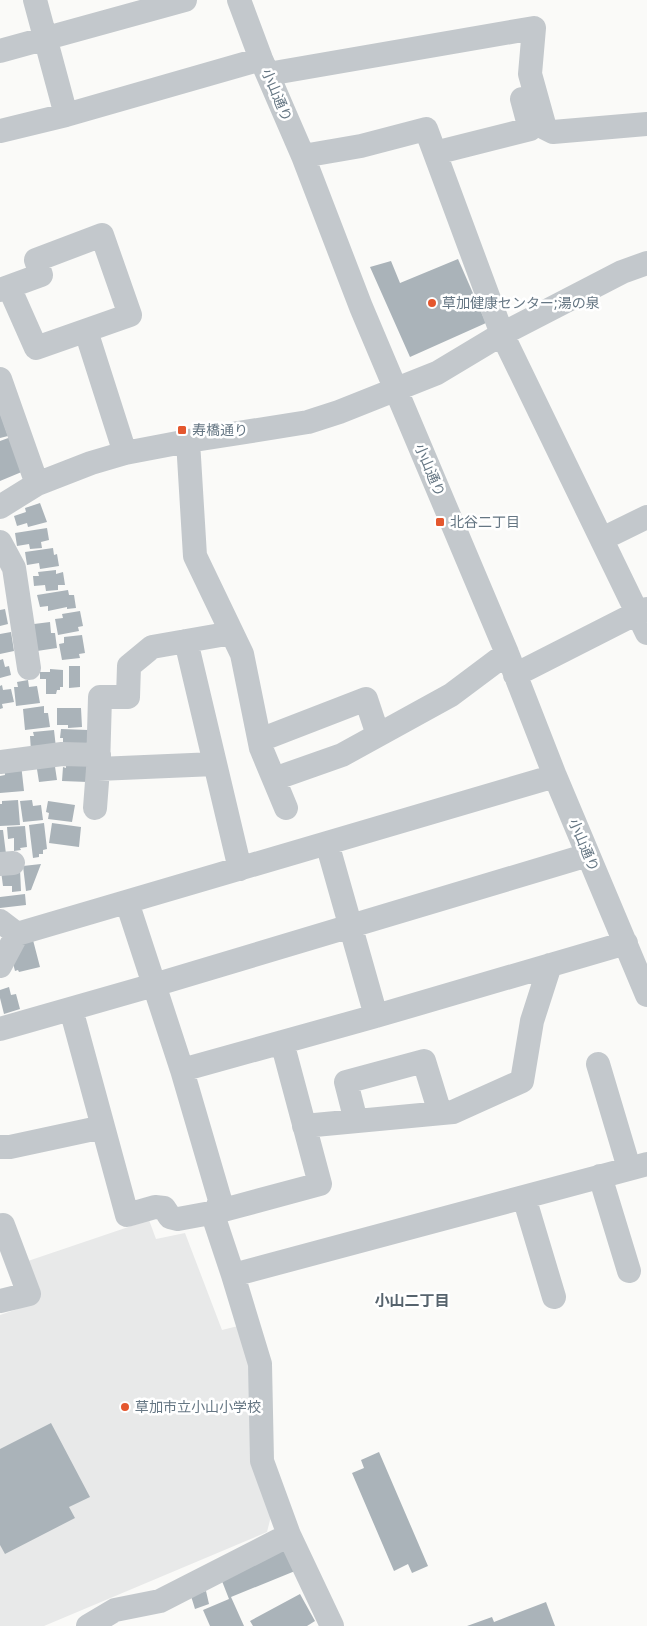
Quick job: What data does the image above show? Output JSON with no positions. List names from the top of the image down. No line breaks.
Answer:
{"streets":{"street":["小山通り"]},"districts":["小山二丁目"],"places":{"other":["草加健康センター;湯の泉","草加市立小山小学校"],"transit":["寿橋通り","北谷二丁目"]}}
